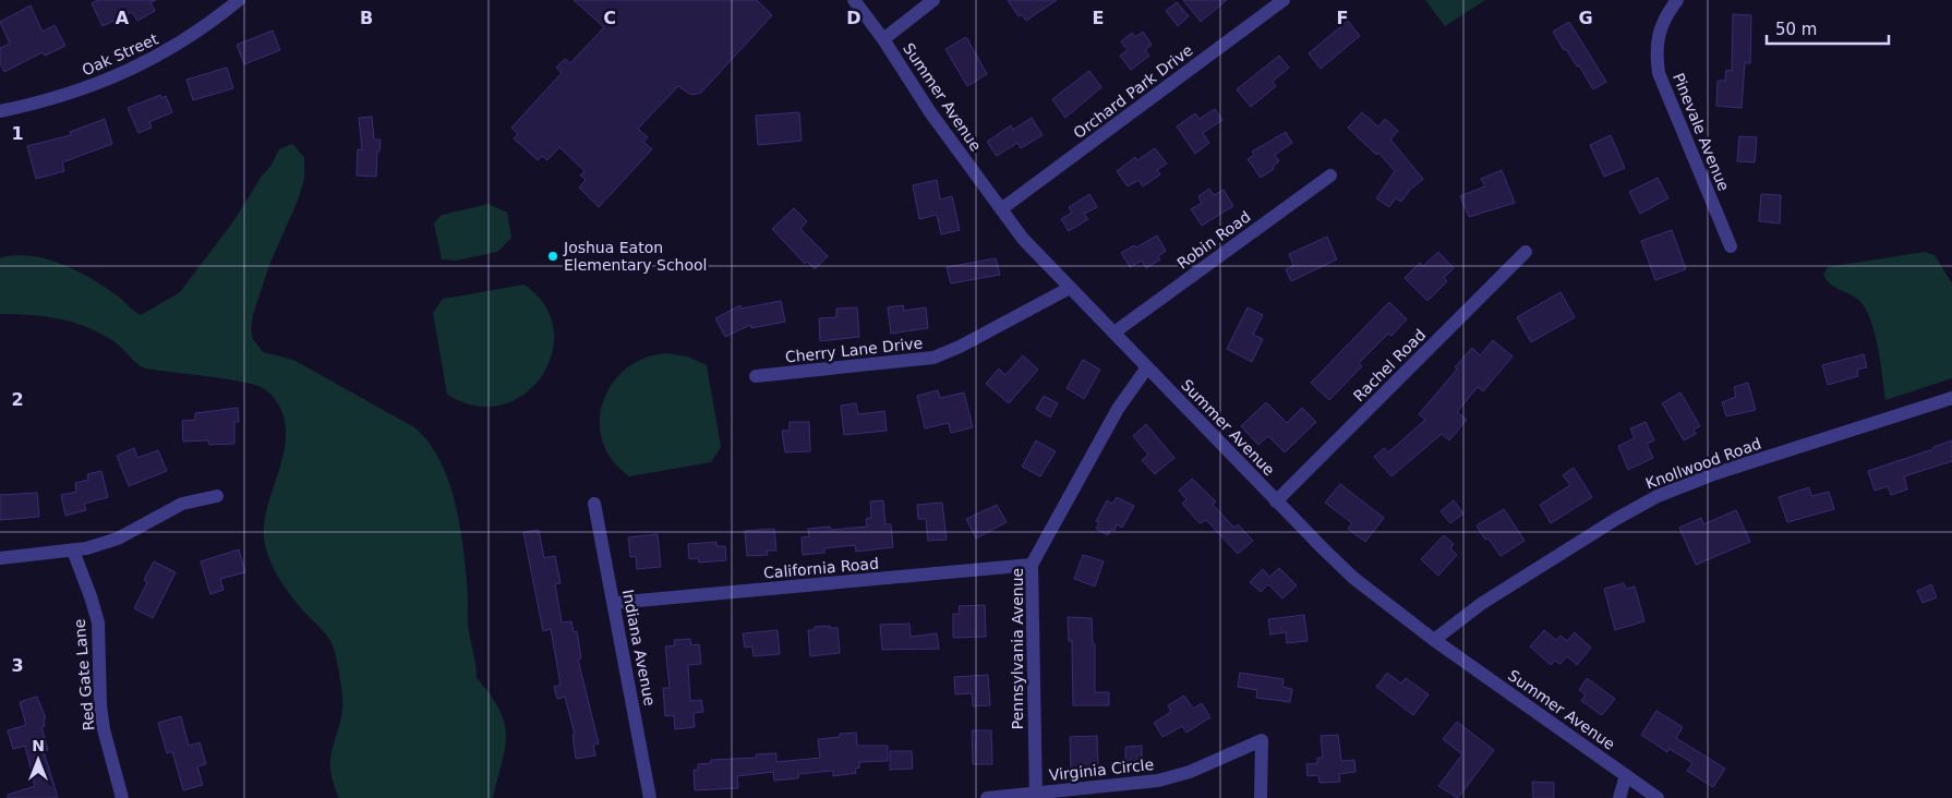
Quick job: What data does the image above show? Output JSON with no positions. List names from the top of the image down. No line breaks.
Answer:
{"streets":{"street":["Oak Street","Orchard Park Drive","Summer Avenue","Pinevale Avenue","Robin Road","Cherry Lane Drive","Rachel Road","Knollwood Road","California Road","Indiana Avenue","Pennsylvania Avenue","Red Gate Lane","Virginia Circle"]},"crossings":[["Orchard Park Drive","Summer Avenue"],["Summer Avenue","Robin Road"],["Summer Avenue","Cherry Lane Drive"],["Summer Avenue","Rachel Road"],["Summer Avenue","Knollwood Road"],["Summer Avenue","Pennsylvania Avenue"],["California Road","Indiana Avenue"],["California Road","Pennsylvania Avenue"],["Pennsylvania Avenue","Virginia Circle"]],"places":["Joshua Eaton Elementary School"],"scale_bar":"50 m","north":"top","grid":{"columns":["A","B","C","D","E","F","G"],"rows":["1","2","3"]}}
